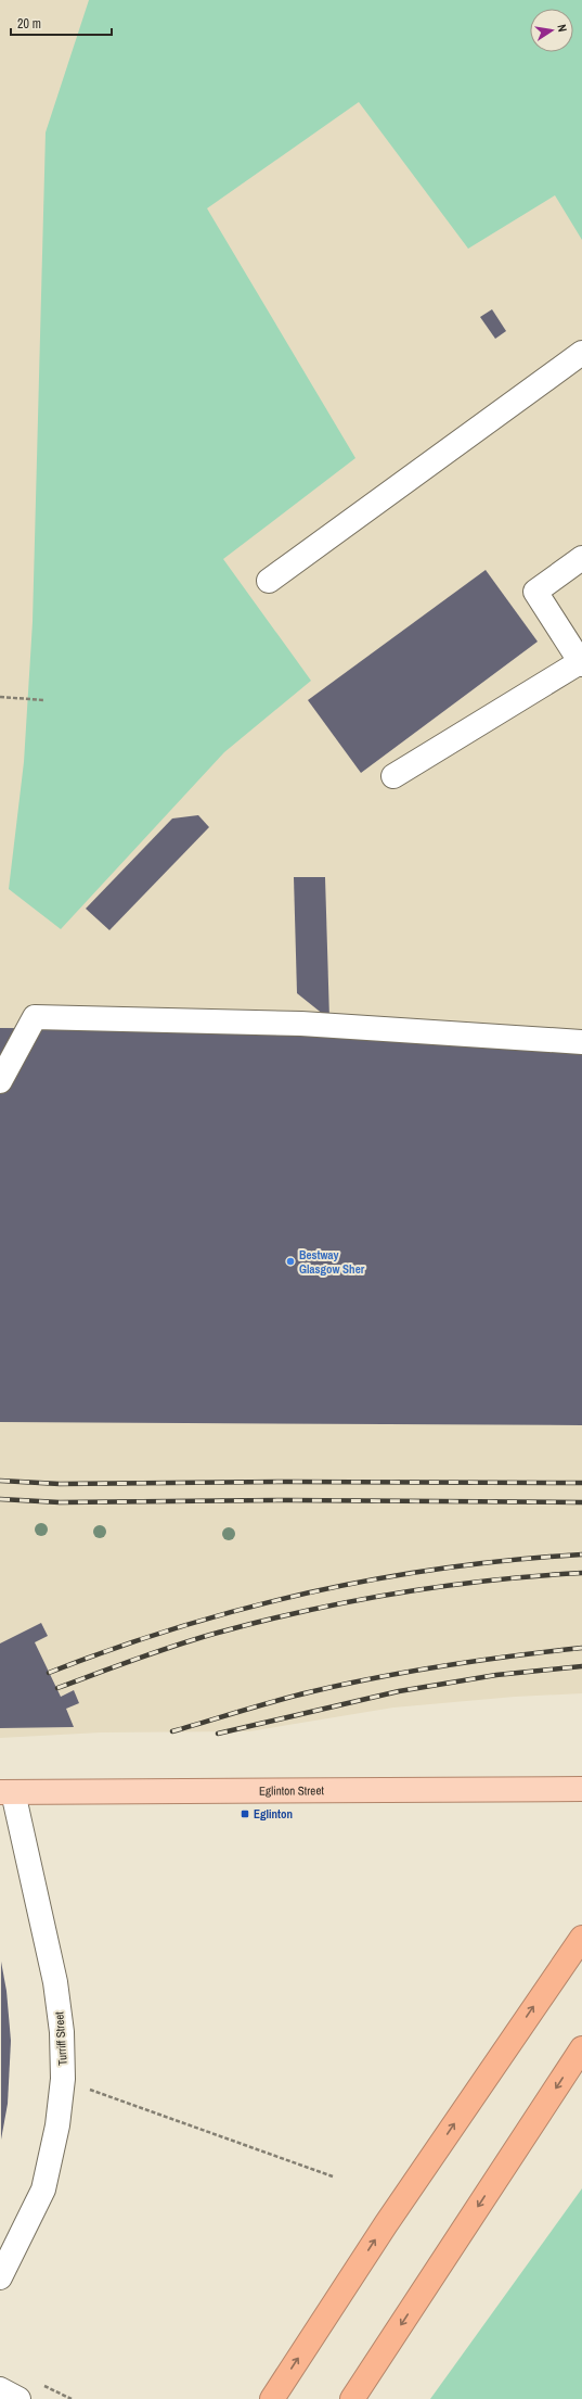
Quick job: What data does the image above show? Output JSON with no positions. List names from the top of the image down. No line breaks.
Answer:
{"streets":{"main road":["Eglinton Street"],"street":["Turriff Street"]},"crossings":[["Eglinton Street","Turriff Street"]],"places":{"other":["Bestway Glasgow Sher"],"transit":["Eglinton"]},"scale_bar":"20 m","north":"right"}
